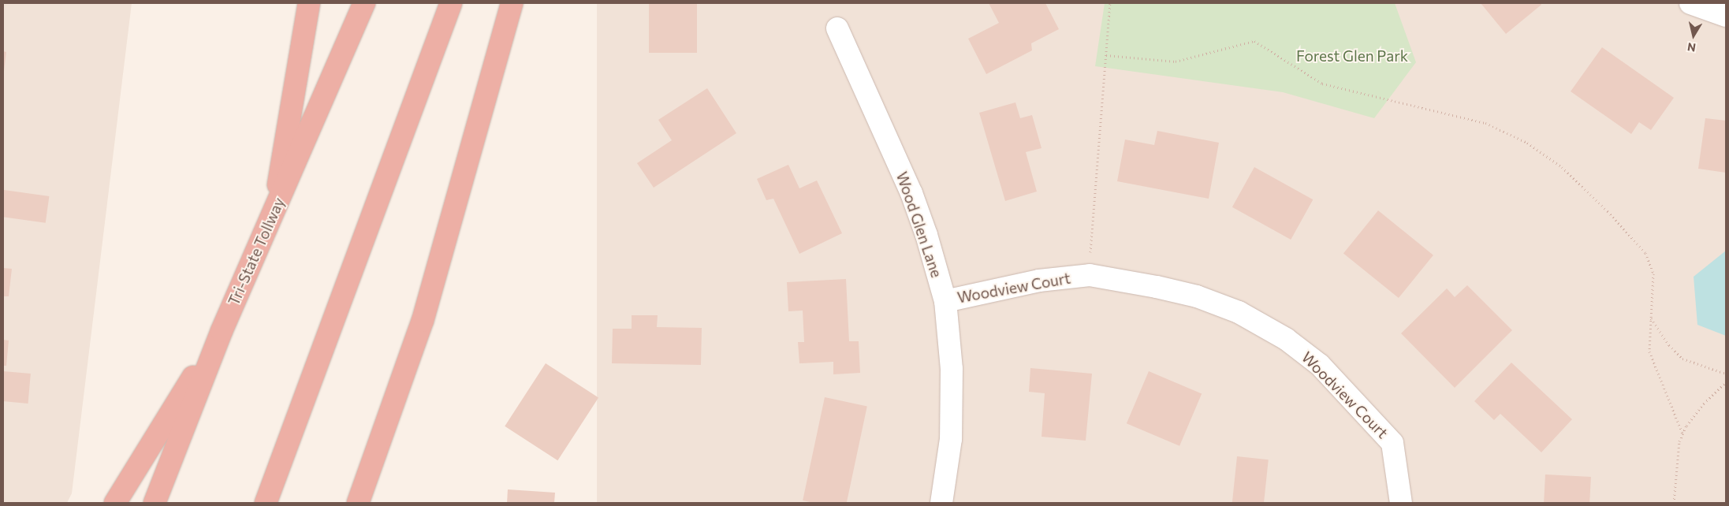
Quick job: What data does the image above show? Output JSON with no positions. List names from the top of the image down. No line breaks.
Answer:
{"streets":{"highway":["Tri-State Tollway"],"street":["Wood Glen Lane","Woodview Court"]},"crossings":[["Wood Glen Lane","Woodview Court"]],"parks":["Forest Glen Park"],"north":"bottom"}
